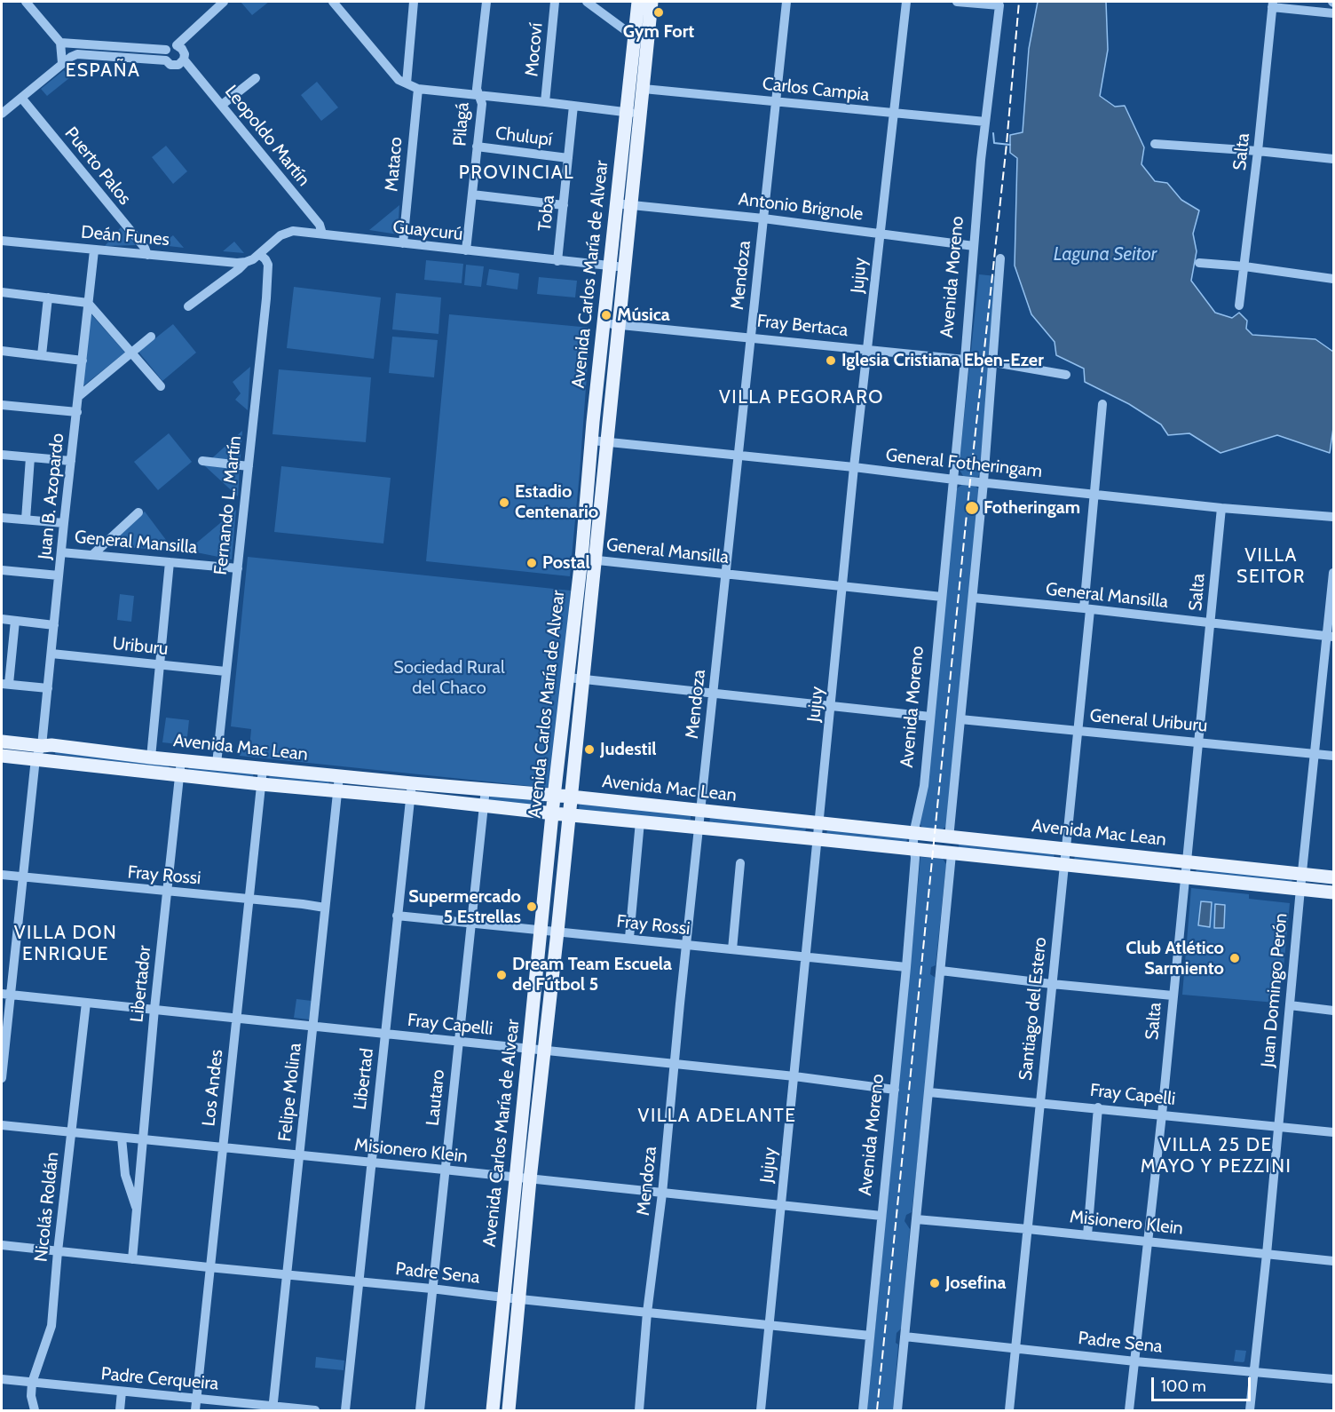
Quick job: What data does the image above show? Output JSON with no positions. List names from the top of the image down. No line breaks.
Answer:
{"streets":{"main road":["Avenida Carlos María de Alvear","Avenida Mac Lean"],"street":["Mocoví","Carlos Campia","Pilagá","Leopoldo Martín","Chulupí","Salta","Mataco","Puerto Palos","Antonio Brignole","Toba","Guaycurú","Deán Funes","Mendoza","Jujuy","Avenida Moreno","Fray Bertaca","General Fotheringam","Juan B. Azopardo","Fernando L. Martín","General Mansilla","Uriburu","General Uriburu","Fray Rossi","Libertador","Juan Domingo Perón","Santiago del Estero","Fray Capelli","Libertad","Los Andes","Felipe Molina","Lautaro","Misionero Klein","Nicolás Roldán","Padre Sena","Padre Cerqueira"]},"crossings":[["Carlos Campia","Avenida Carlos María de Alvear"],["Carlos Campia","Mendoza"],["Carlos Campia","Jujuy"],["Carlos Campia","Avenida Moreno"],["Pilagá","Chulupí"],["Pilagá","Guaycurú"],["Leopoldo Martín","Guaycurú"],["Chulupí","Toba"],["Salta","General Fotheringam"],["Salta","General Mansilla"],["Salta","General Uriburu"],["Salta","Avenida Mac Lean"],["Salta","Fray Capelli"],["Salta","Misionero Klein"],["Salta","Padre Sena"],["Mataco","Guaycurú"],["Puerto Palos","Deán Funes"],["Antonio Brignole","Avenida Carlos María de Alvear"],["Antonio Brignole","Mendoza"],["Antonio Brignole","Jujuy"],["Antonio Brignole","Avenida Moreno"],["Toba","Guaycurú"],["Guaycurú","Deán Funes"],["Guaycurú","Avenida Carlos María de Alvear"],["Guaycurú","Fernando L. Martín"],["Deán Funes","Juan B. Azopardo"],["Avenida Carlos María de Alvear","Fray Bertaca"],["Avenida Carlos María de Alvear","General Fotheringam"],["Avenida Carlos María de Alvear","General Mansilla"],["Avenida Carlos María de Alvear","Avenida Mac Lean"],["Avenida Carlos María de Alvear","Fray Rossi"],["Avenida Carlos María de Alvear","Fray Capelli"],["Avenida Carlos María de Alvear","Misionero Klein"],["Avenida Carlos María de Alvear","Padre Sena"],["Mendoza","Fray Bertaca"],["Mendoza","General Fotheringam"],["Mendoza","General Mansilla"],["Mendoza","Avenida Mac Lean"],["Mendoza","Fray Rossi"],["Mendoza","Fray Capelli"],["Mendoza","Misionero Klein"],["Mendoza","Padre Sena"],["Jujuy","Fray Bertaca"],["Jujuy","General Fotheringam"],["Jujuy","General Mansilla"],["Jujuy","Avenida Mac Lean"],["Jujuy","Fray Rossi"],["Jujuy","Fray Capelli"],["Jujuy","Misionero Klein"],["Jujuy","Padre Sena"],["Avenida Moreno","Fray Bertaca"],["Avenida Moreno","General Fotheringam"],["Avenida Moreno","General Mansilla"],["Avenida Moreno","Avenida Mac Lean"],["Avenida Moreno","Fray Rossi"],["Avenida Moreno","Fray Capelli"],["Avenida Moreno","Misionero Klein"],["Avenida Moreno","Padre Sena"],["General Fotheringam","Santiago del Estero"],["Juan B. Azopardo","General Mansilla"],["Juan B. Azopardo","Uriburu"],["Juan B. Azopardo","Avenida Mac Lean"],["Juan B. Azopardo","Fray Rossi"],["Juan B. Azopardo","Fray Capelli"],["Fernando L. Martín","General Mansilla"],["Fernando L. Martín","Uriburu"],["Fernando L. Martín","Avenida Mac Lean"],["General Mansilla","Juan Domingo Perón"],["General Mansilla","Santiago del Estero"],["General Uriburu","Juan Domingo Perón"],["General Uriburu","Santiago del Estero"],["Avenida Mac Lean","Libertador"],["Avenida Mac Lean","Juan Domingo Perón"],["Avenida Mac Lean","Santiago del Estero"],["Avenida Mac Lean","Libertad"],["Avenida Mac Lean","Los Andes"],["Avenida Mac Lean","Felipe Molina"],["Avenida Mac Lean","Lautaro"],["Fray Rossi","Libertador"],["Fray Rossi","Libertad"],["Fray Rossi","Los Andes"],["Fray Rossi","Felipe Molina"],["Fray Rossi","Lautaro"],["Libertador","Fray Capelli"],["Libertador","Misionero Klein"],["Libertador","Padre Sena"],["Juan Domingo Perón","Fray Capelli"],["Juan Domingo Perón","Misionero Klein"],["Juan Domingo Perón","Padre Sena"],["Santiago del Estero","Fray Capelli"],["Santiago del Estero","Misionero Klein"],["Santiago del Estero","Padre Sena"],["Fray Capelli","Libertad"],["Fray Capelli","Los Andes"],["Fray Capelli","Felipe Molina"],["Fray Capelli","Lautaro"],["Fray Capelli","Nicolás Roldán"],["Libertad","Misionero Klein"],["Libertad","Padre Sena"],["Los Andes","Misionero Klein"],["Los Andes","Padre Sena"],["Los Andes","Padre Cerqueira"],["Felipe Molina","Misionero Klein"],["Felipe Molina","Padre Sena"],["Felipe Molina","Padre Cerqueira"],["Lautaro","Misionero Klein"],["Lautaro","Padre Sena"],["Misionero Klein","Nicolás Roldán"],["Nicolás Roldán","Padre Sena"],["Nicolás Roldán","Padre Cerqueira"]],"districts":["ESPAÑA","PROVINCIAL","VILLA PEGORARO","VILLA SEITOR","VILLA DON ENRIQUE","VILLA ADELANTE","VILLA 25 DE MAYO Y PEZZINI"],"water":["Laguna Seitor"],"parks":["Sociedad Rural del Chaco"],"places":["Gym Fort","Música","Iglesia Cristiana Eben-Ezer","Estadio Centenario","Fotheringam","Postal","Judestil","Supermercado 5 Estrellas","Club Atlético Sarmiento","Dream Team Escuela de Fútbol 5","Josefina"],"scale_bar":"100 m"}
